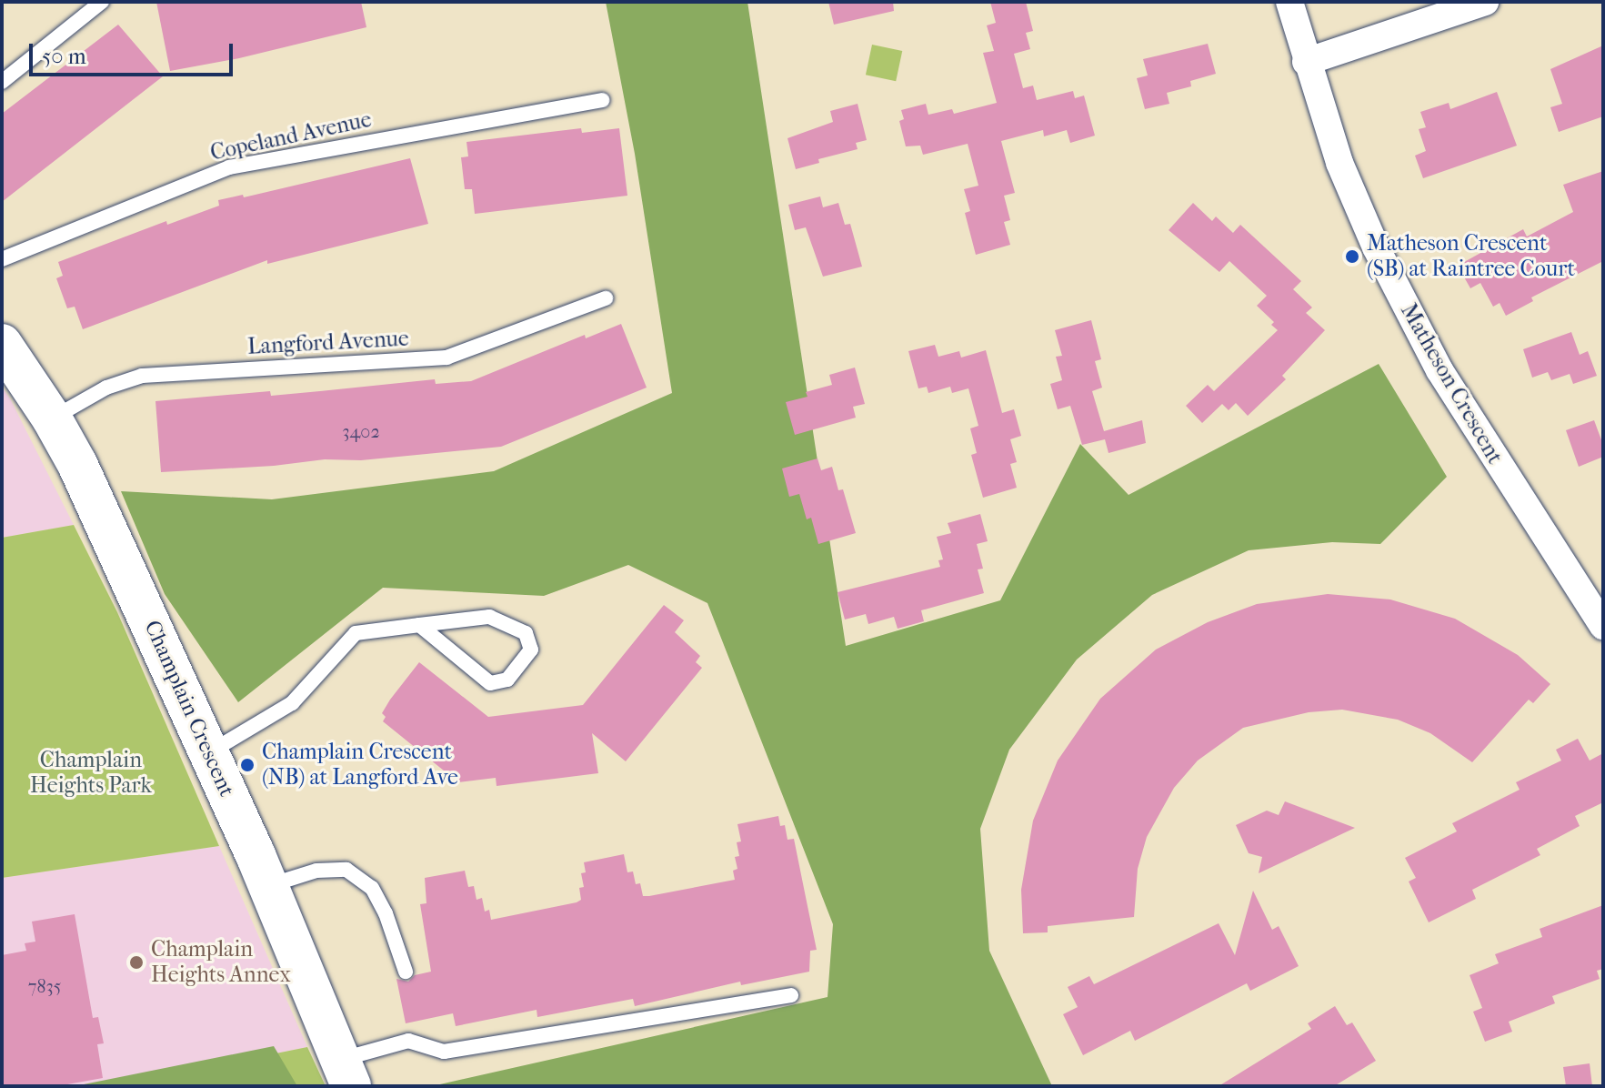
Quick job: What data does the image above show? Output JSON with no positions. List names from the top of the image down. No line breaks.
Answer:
{"streets":{"street":["Matheson Crescent","Champlain Crescent"],"lane":["Copeland Avenue","Langford Avenue"]},"crossings":[["Langford Avenue","Champlain Crescent"]],"parks":["Champlain Heights Park"],"places":["Matheson Crescent (SB) at Raintree Court","Champlain Crescent (NB) at Langford Ave","Champlain Heights Annex"],"house_numbers":["3402","7835"],"scale_bar":"50 m"}
